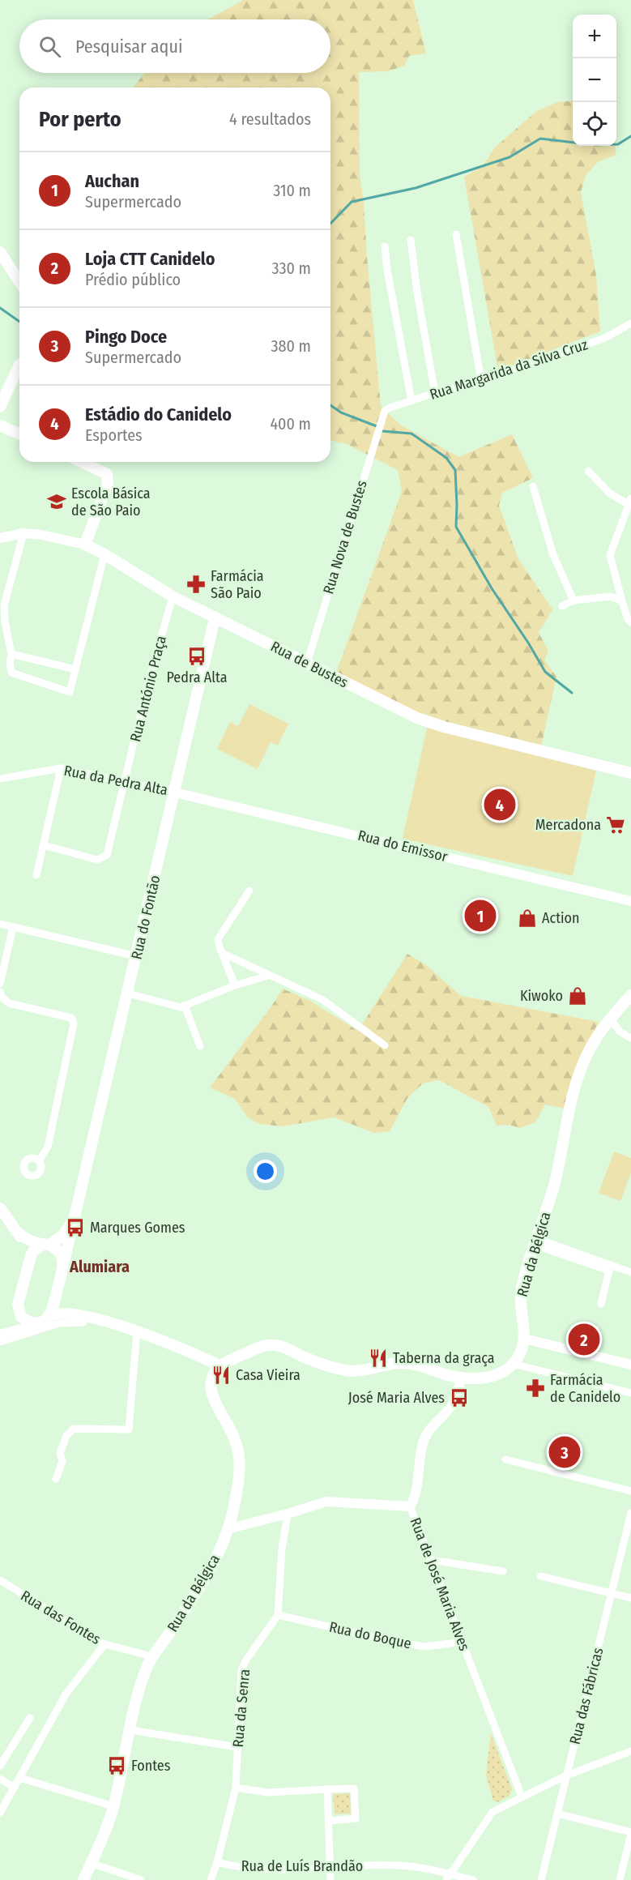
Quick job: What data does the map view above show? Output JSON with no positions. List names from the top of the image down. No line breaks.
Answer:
{"streets":{"main road":["Rua de Bustes","Rua do Fontão","Rua da Bélgica"],"street":["Rua Margarida da Silva Cruz","Rua Nova de Bustes","Rua António Praça","Rua da Pedra Alta","Rua do Emissor","Rua de José Maria Alves","Rua das Fontes","Rua do Boque","Rua das Fábricas","Rua da Senra","Rua de Luís Brandão"]},"crossings":[["Rua Margarida da Silva Cruz","Rua Nova de Bustes"],["Rua Nova de Bustes","Rua de Bustes"],["Rua de Bustes","Rua António Praça"],["Rua de Bustes","Rua do Fontão"],["Rua António Praça","Rua da Pedra Alta"],["Rua da Pedra Alta","Rua do Emissor"],["Rua da Pedra Alta","Rua do Fontão"],["Rua do Emissor","Rua do Fontão"],["Rua da Bélgica","Rua das Fontes"],["Rua de José Maria Alves","Rua do Boque"],["Rua do Boque","Rua da Senra"],["Rua da Senra","Rua de Luís Brandão"]],"districts":["Alumiara"],"places":{"school or university":["Escola Básica de São Paio"],"pharmacy":["Farmácia São Paio","Farmácia de Canidelo"],"bus stop":["Pedra Alta","Marques Gomes","José Maria Alves","Fontes"],"supermarket":["Mercadona"],"shop":["Action","Kiwoko"],"restaurant":["Taberna da graça","Casa Vieira"]},"page":{"map_buttons":["+","−"],"search":"Pesquisar aqui","heading":["Por perto","4 resultados"],"list":[{"mark":"1","name":"Auchan","note":"Supermercado","value":"310 m"},{"mark":"2","name":"Loja CTT Canidelo","note":"Prédio público","value":"330 m"},{"mark":"3","name":"Pingo Doce","note":"Supermercado","value":"380 m"},{"mark":"4","name":"Estádio do Canidelo","note":"Esportes","value":"400 m"}],"pins":["4","1","2","3"]}}
